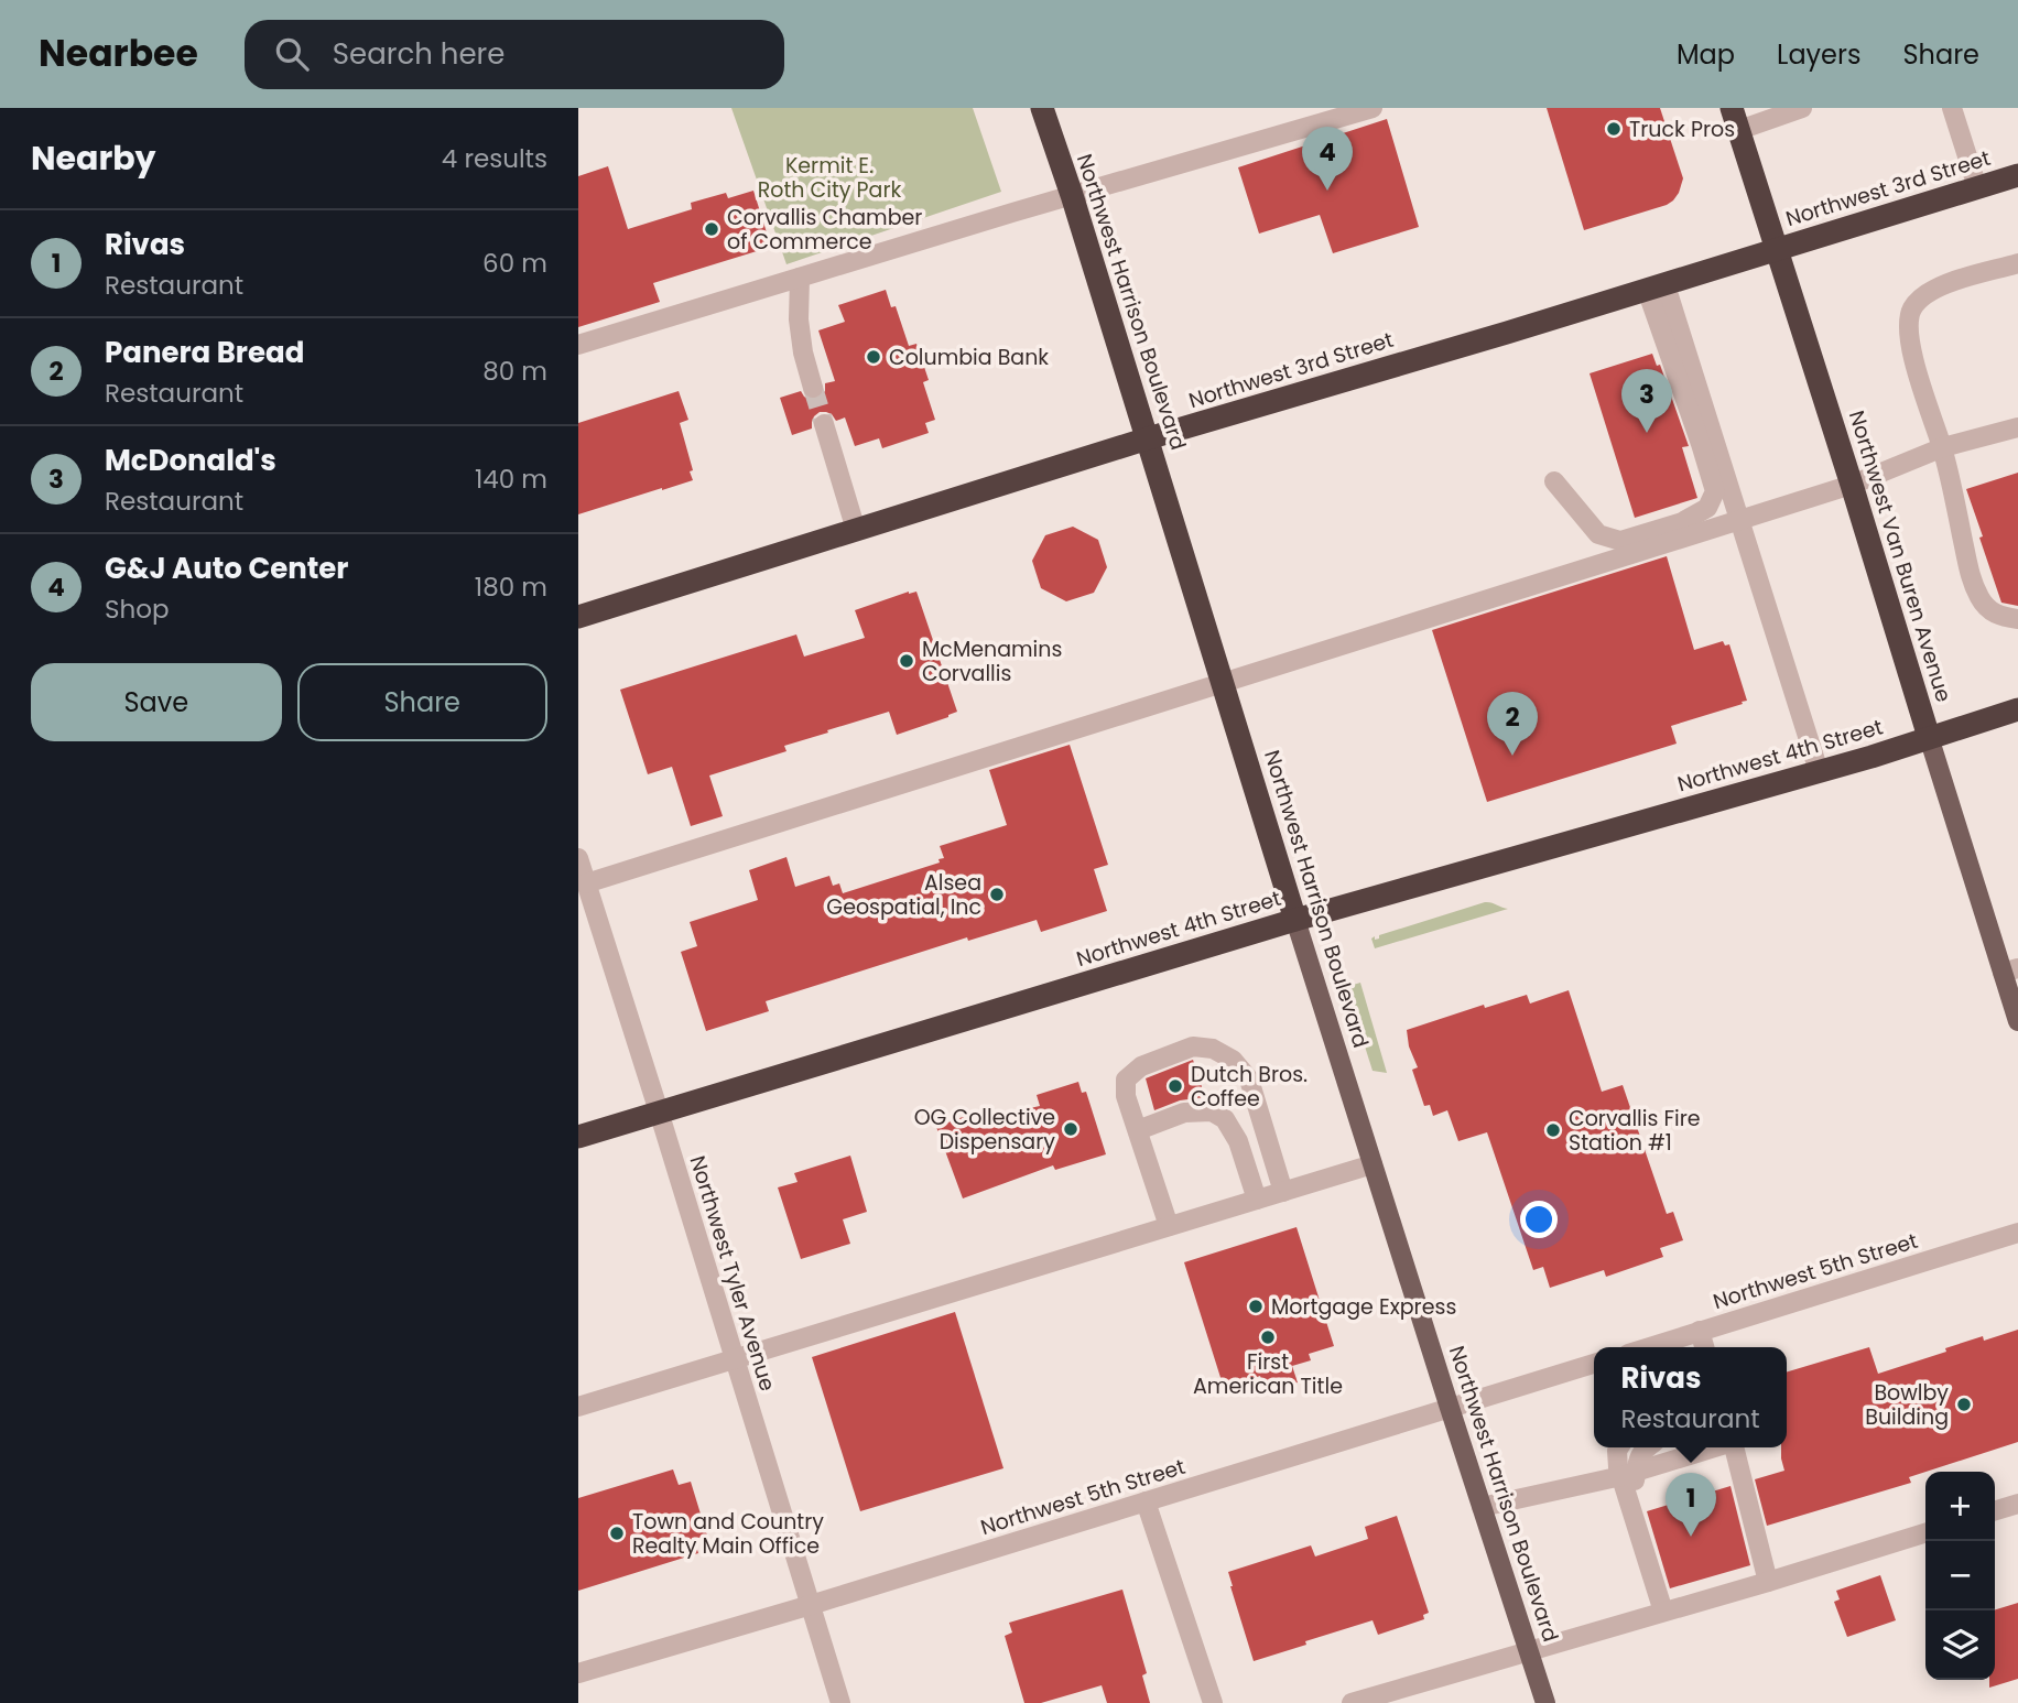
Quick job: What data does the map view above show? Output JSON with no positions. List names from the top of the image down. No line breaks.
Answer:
{"streets":{"highway":["Northwest 3rd Street","Northwest Harrison Boulevard","Northwest Van Buren Avenue","Northwest 4th Street"],"street":["Northwest 5th Street","Northwest Tyler Avenue"]},"crossings":[["Northwest 3rd Street","Northwest Harrison Boulevard"],["Northwest 3rd Street","Northwest Van Buren Avenue"],["Northwest Harrison Boulevard","Northwest 4th Street"],["Northwest Harrison Boulevard","Northwest 5th Street"],["Northwest Van Buren Avenue","Northwest 4th Street"],["Northwest 4th Street","Northwest Tyler Avenue"],["Northwest 5th Street","Northwest Tyler Avenue"]],"parks":["Kermit E. Roth City Park"],"places":["Truck Pros","Corvallis Chamber of Commerce","Columbia Bank","McMenamins Corvallis","Alsea Geospatial, Inc","Dutch Bros. Coffee","OG Collective Dispensary","Corvallis Fire Station #1","Mortgage Express","First American Title","Bowlby Building","Town and Country Realty Main Office"],"page":{"header":"Nearbee","search":"Search here","nav":["Map","Layers","Share"],"heading":["Nearby","4 results"],"pins":["4","3","2","1"],"list":[{"mark":"1","name":"Rivas","note":"Restaurant","value":"60 m"},{"mark":"2","name":"Panera Bread","note":"Restaurant","value":"80 m"},{"mark":"3","name":"McDonald's","note":"Restaurant","value":"140 m"},{"mark":"4","name":"G&J Auto Center","note":"Shop","value":"180 m"}],"buttons":["Save","Share"],"popup":["Rivas","Restaurant"],"map_buttons":["+","−"]}}
